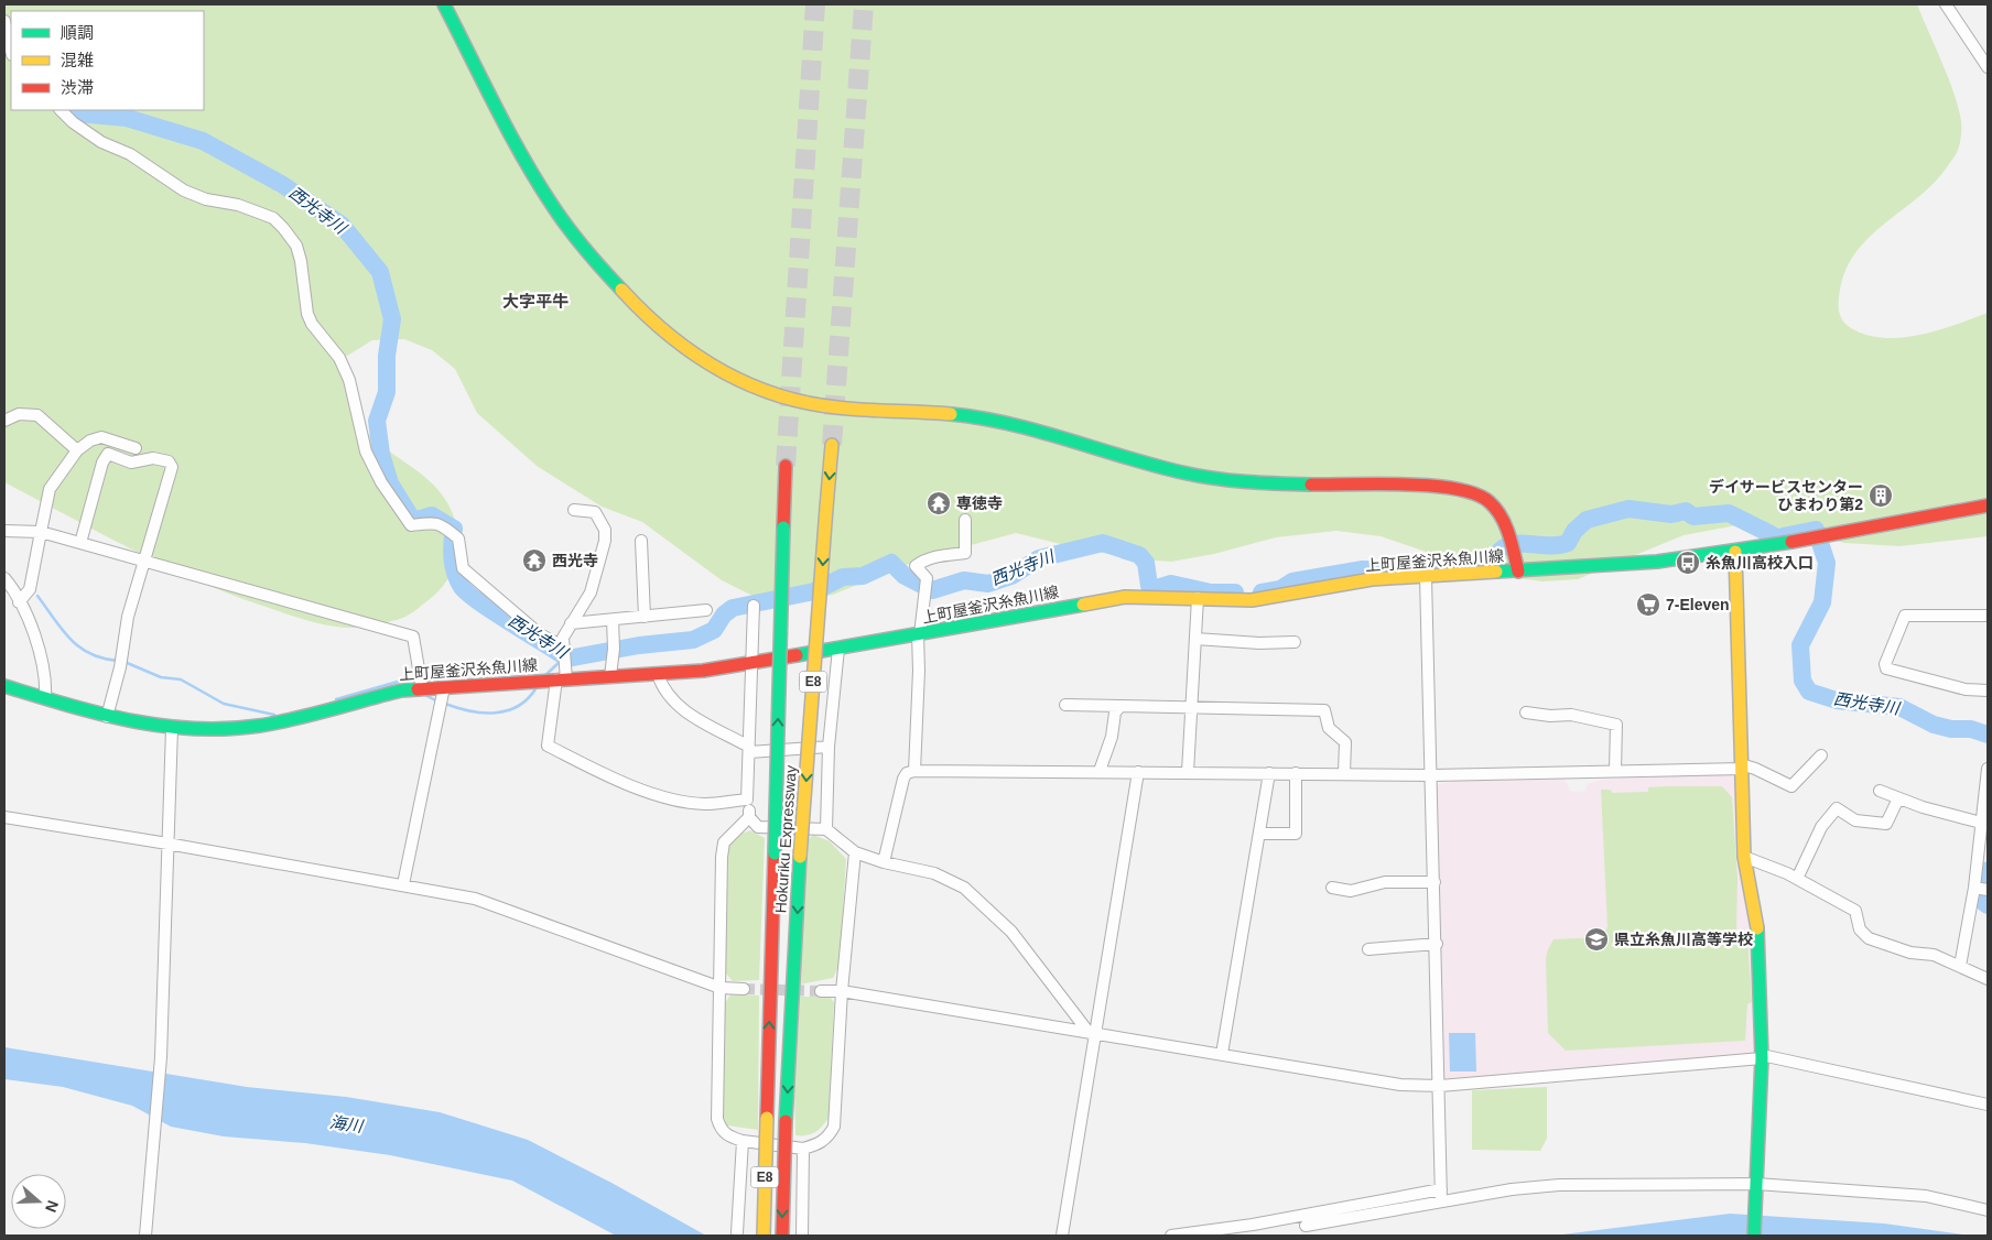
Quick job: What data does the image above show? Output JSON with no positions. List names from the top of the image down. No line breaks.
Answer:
{"streets":{"main road":["上町屋釜沢糸魚川線","E8","Hokuriku Expressway"]},"districts":["大字平牛"],"water":["西光寺川","海川"],"places":{"building":["デイサービスセンター ひまわり第2"],"temple":["専徳寺","西光寺"],"bus stop":["糸魚川高校入口"],"supermarket":["7-Eleven"],"school or university":["県立糸魚川高等学校"]},"legend":["順調","混雑","渋滞"],"north":"right"}
